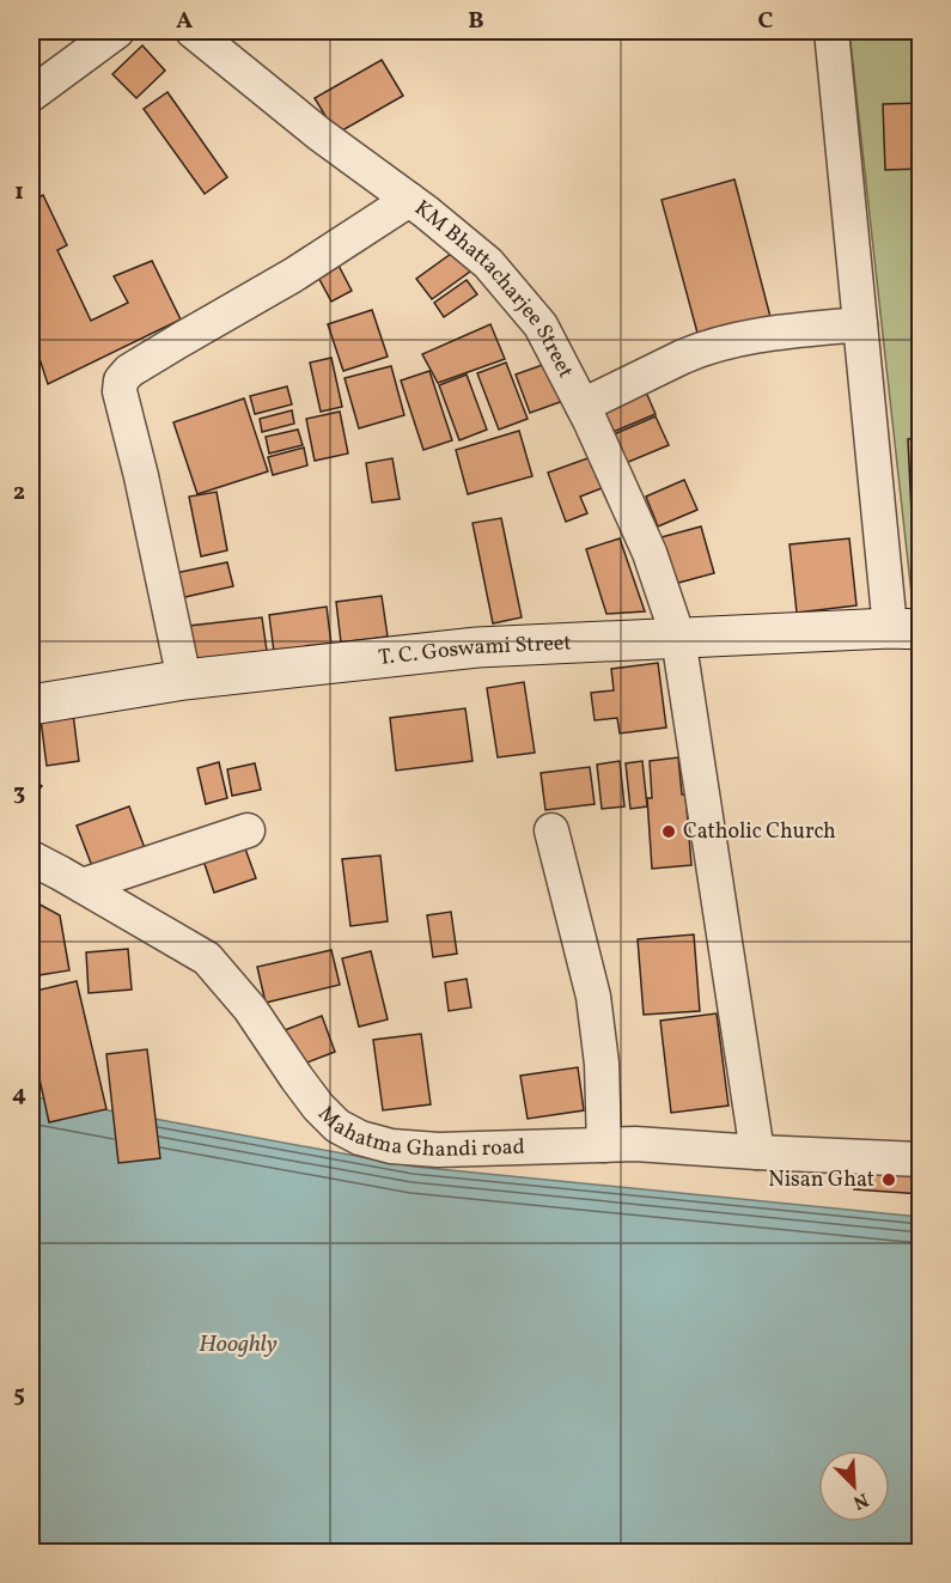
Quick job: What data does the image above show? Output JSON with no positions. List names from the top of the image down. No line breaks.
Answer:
{"streets":{"street":["KM Bhattacharjee Street","T. C. Goswami Street","Mahatma Ghandi road"]},"crossings":[["KM Bhattacharjee Street","T. C. Goswami Street"],["KM Bhattacharjee Street","Mahatma Ghandi road"]],"water":["Hooghly"],"places":["Catholic Church","Nisan Ghat"],"north":"bottom right","grid":{"columns":["A","B","C"],"rows":["1","2","3","4","5"]}}
